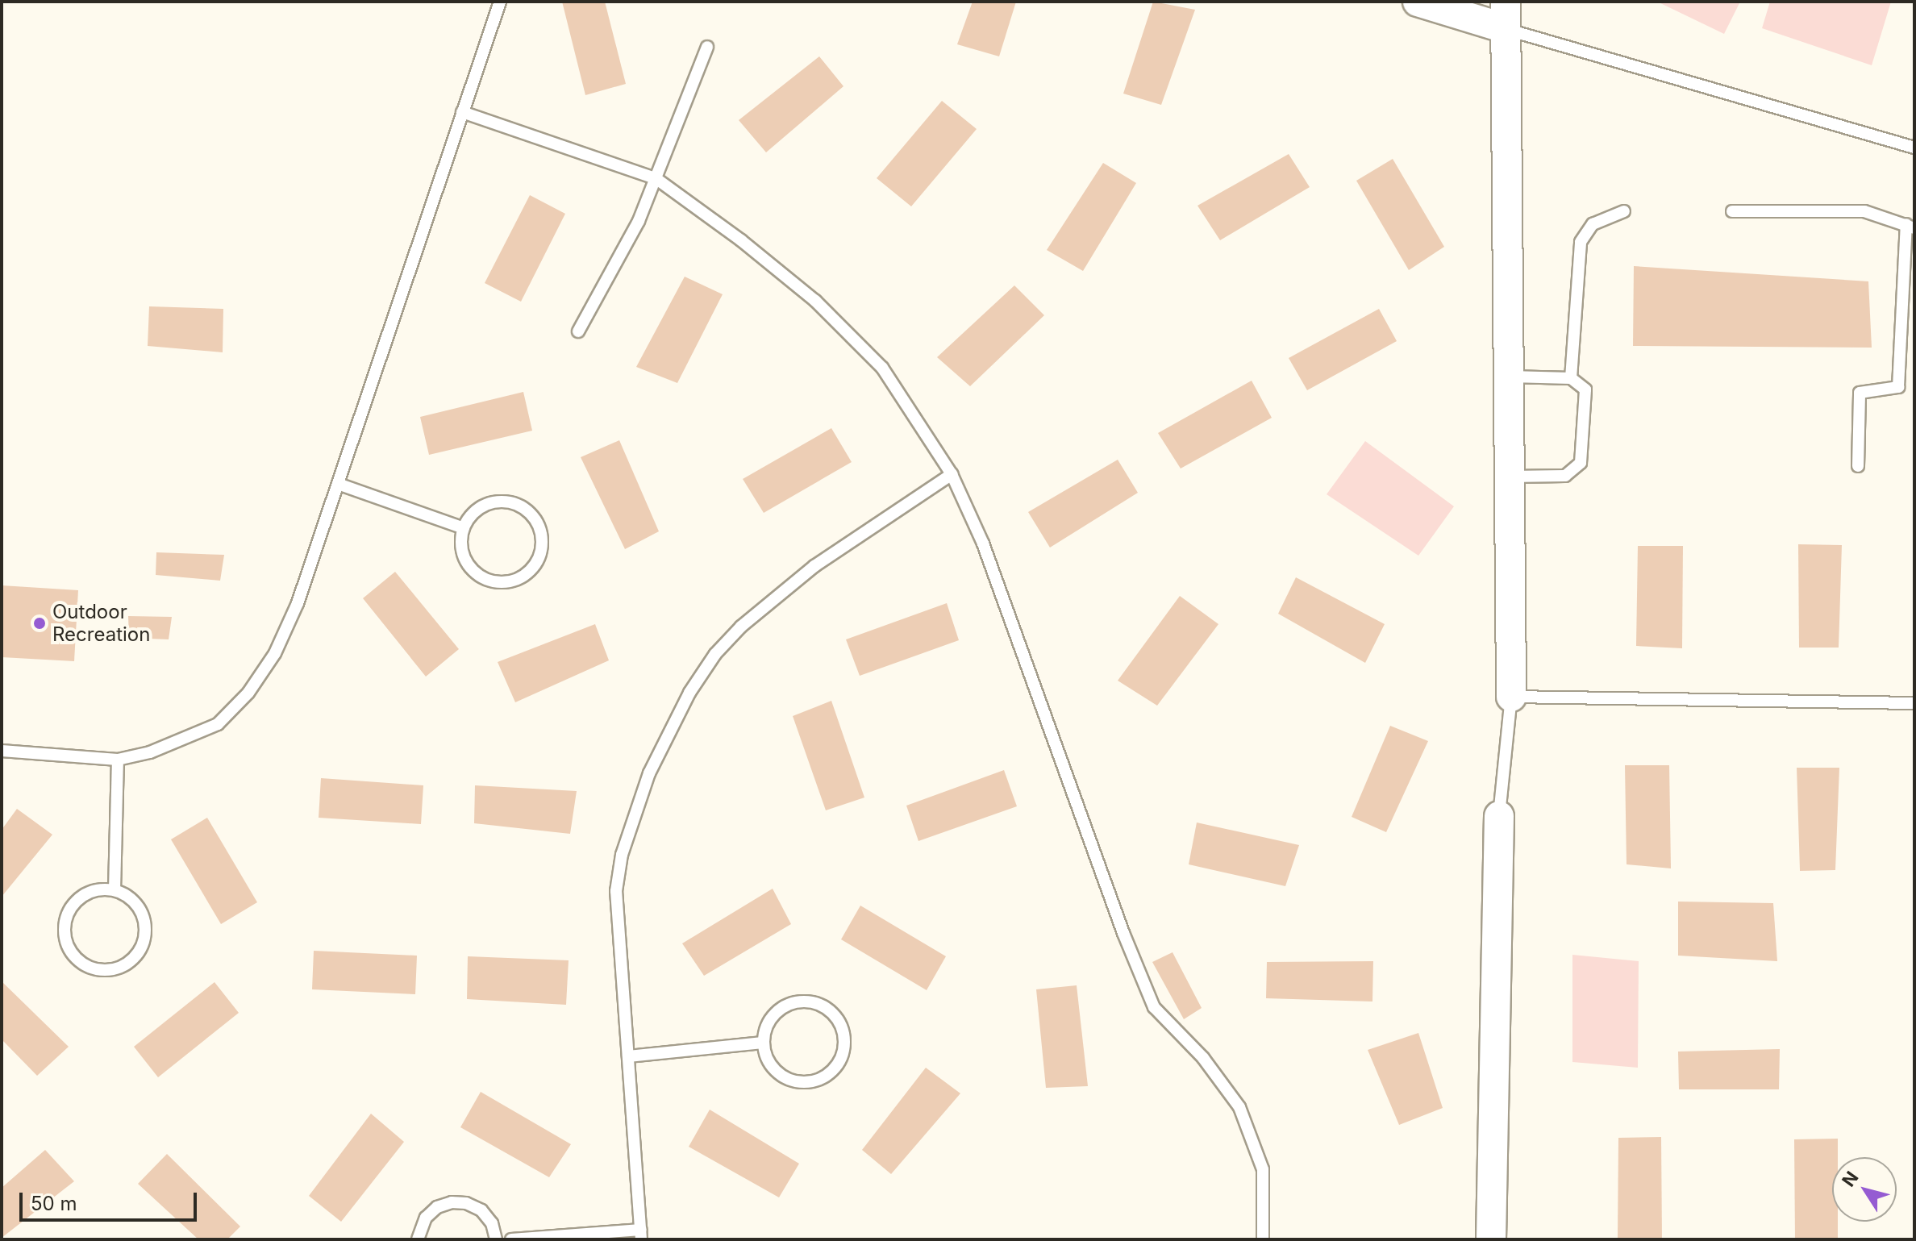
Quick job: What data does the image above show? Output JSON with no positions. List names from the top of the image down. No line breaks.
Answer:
{"places":["Outdoor Recreation"],"scale_bar":"50 m","north":"top left"}
